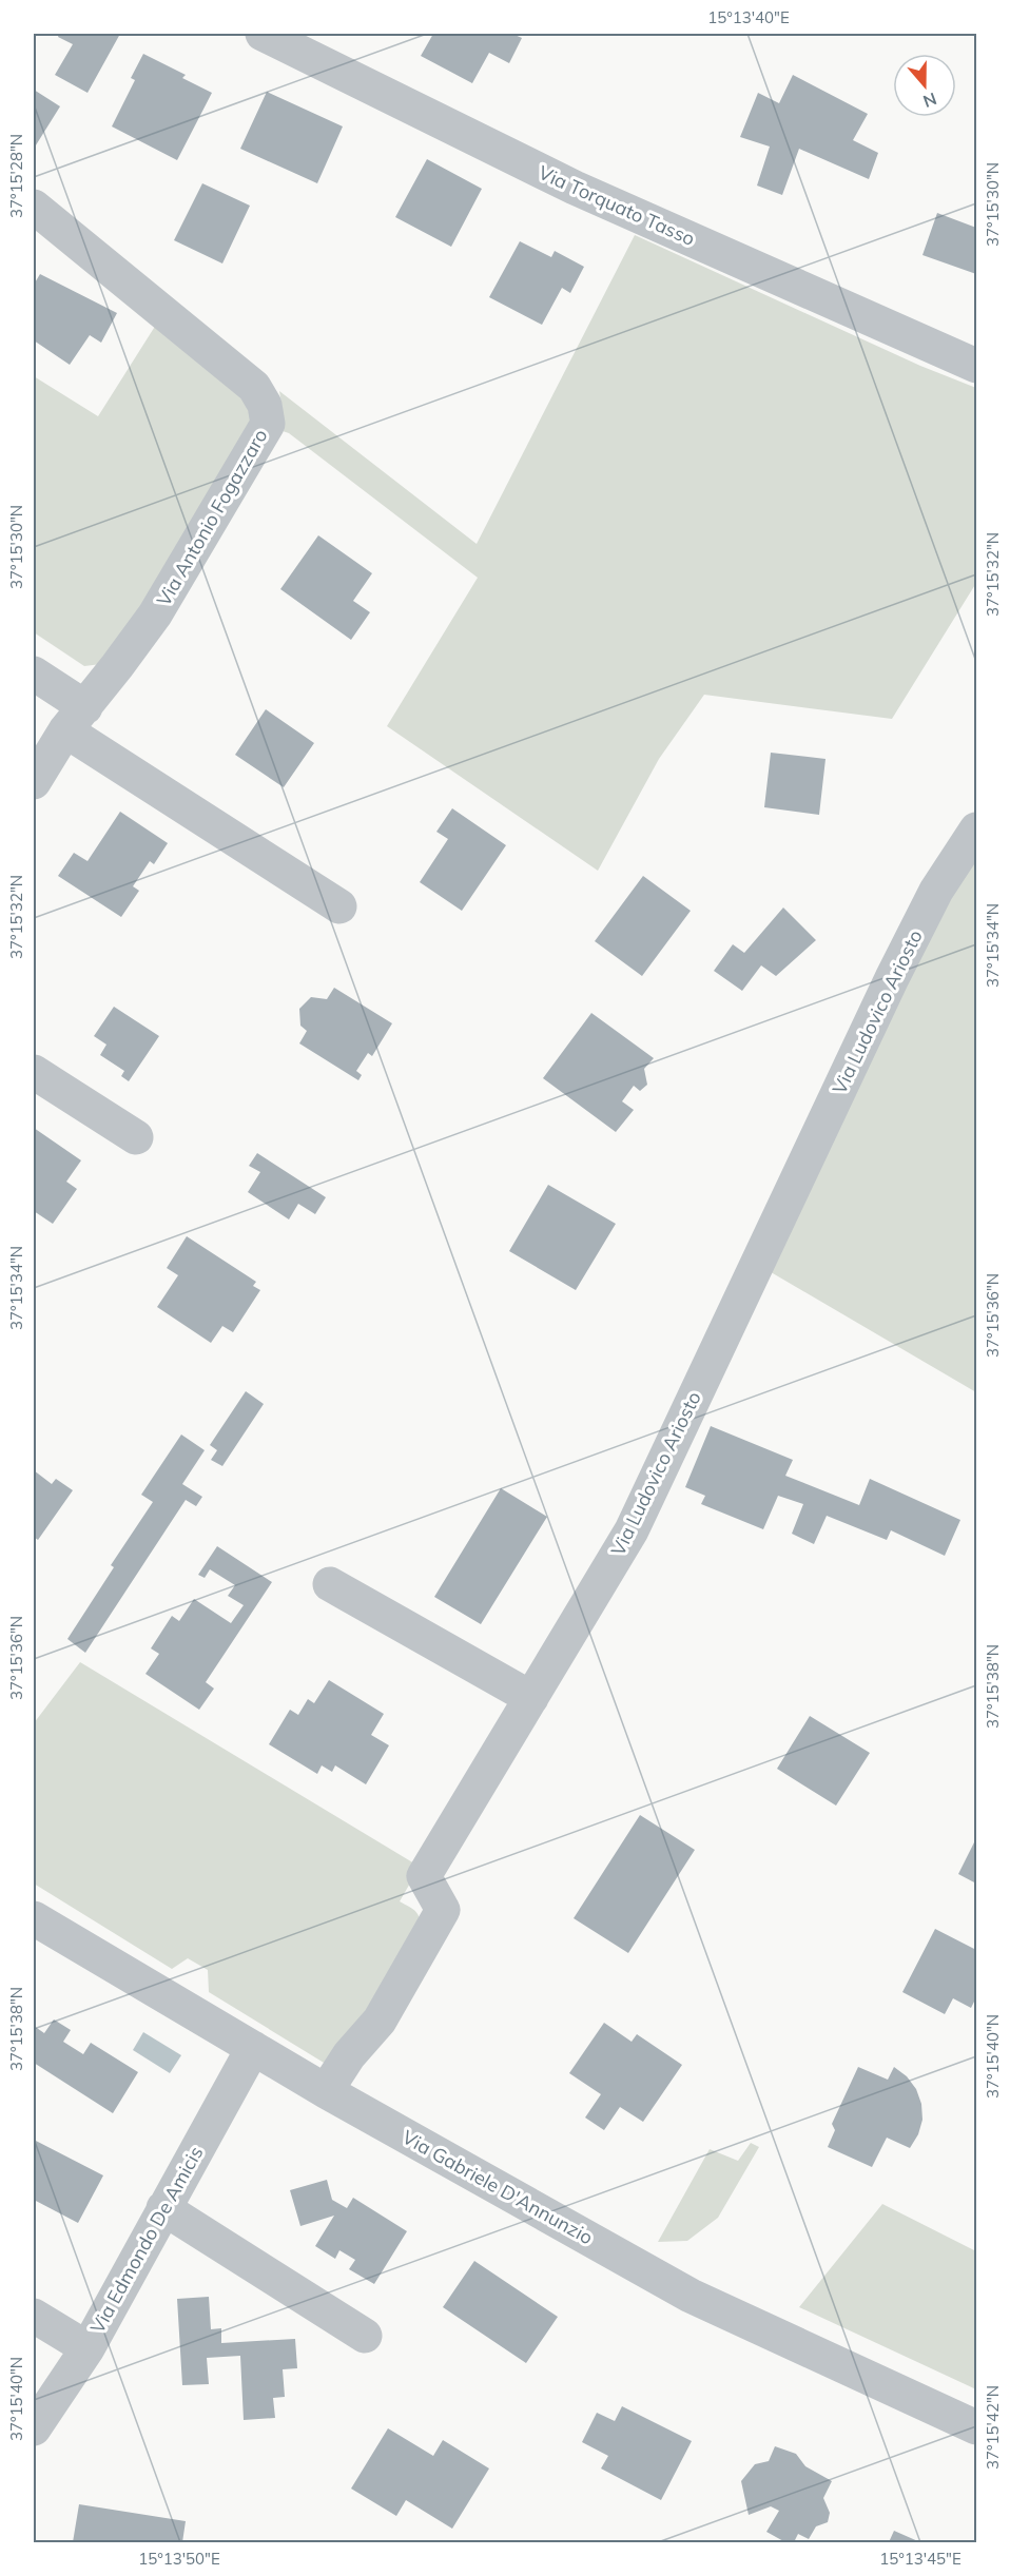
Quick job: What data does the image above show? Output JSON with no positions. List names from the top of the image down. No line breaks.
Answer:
{"streets":{"street":["Via Torquato Tasso","Via Antonio Fogazzaro","Via Ludovico Ariosto","Via Gabriele D'Annunzio","Via Edmondo De Amicis"]},"crossings":[["Via Ludovico Ariosto","Via Gabriele D'Annunzio"],["Via Gabriele D'Annunzio","Via Edmondo De Amicis"]],"north":"bottom","coordinates":["15°13'40\"E","37°15'28\"N","37°15'30\"N","37°15'32\"N","37°15'34\"N","37°15'36\"N","37°15'38\"N","37°15'40\"N","37°15'42\"N","15°13'50\"E","15°13'45\"E"]}
